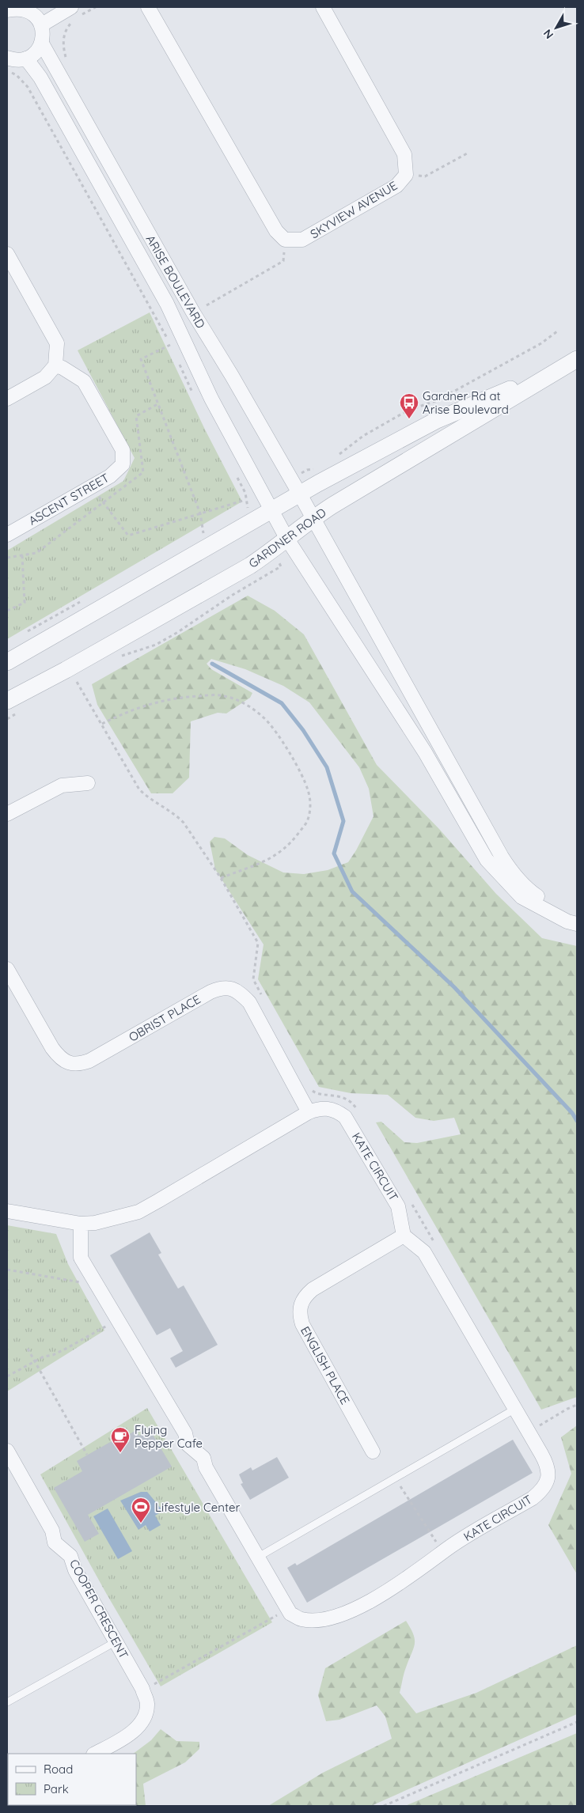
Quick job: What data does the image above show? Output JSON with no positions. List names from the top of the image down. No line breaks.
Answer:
{"streets":{"street":["SKYVIEW AVENUE","ARISE BOULEVARD","ASCENT STREET","GARDNER ROAD","OBRIST PLACE","KATE CIRCUIT","ENGLISH PLACE","COOPER CRESCENT"]},"crossings":[["ARISE BOULEVARD","GARDNER ROAD"],["OBRIST PLACE","KATE CIRCUIT"],["KATE CIRCUIT","ENGLISH PLACE"]],"places":{"bus stop":["Gardner Rd at Arise Boulevard"],"cafe":["Flying Pepper Cafe"],"sports":["Lifestyle Center"]},"legend":["Road","Park"],"north":"bottom left"}
